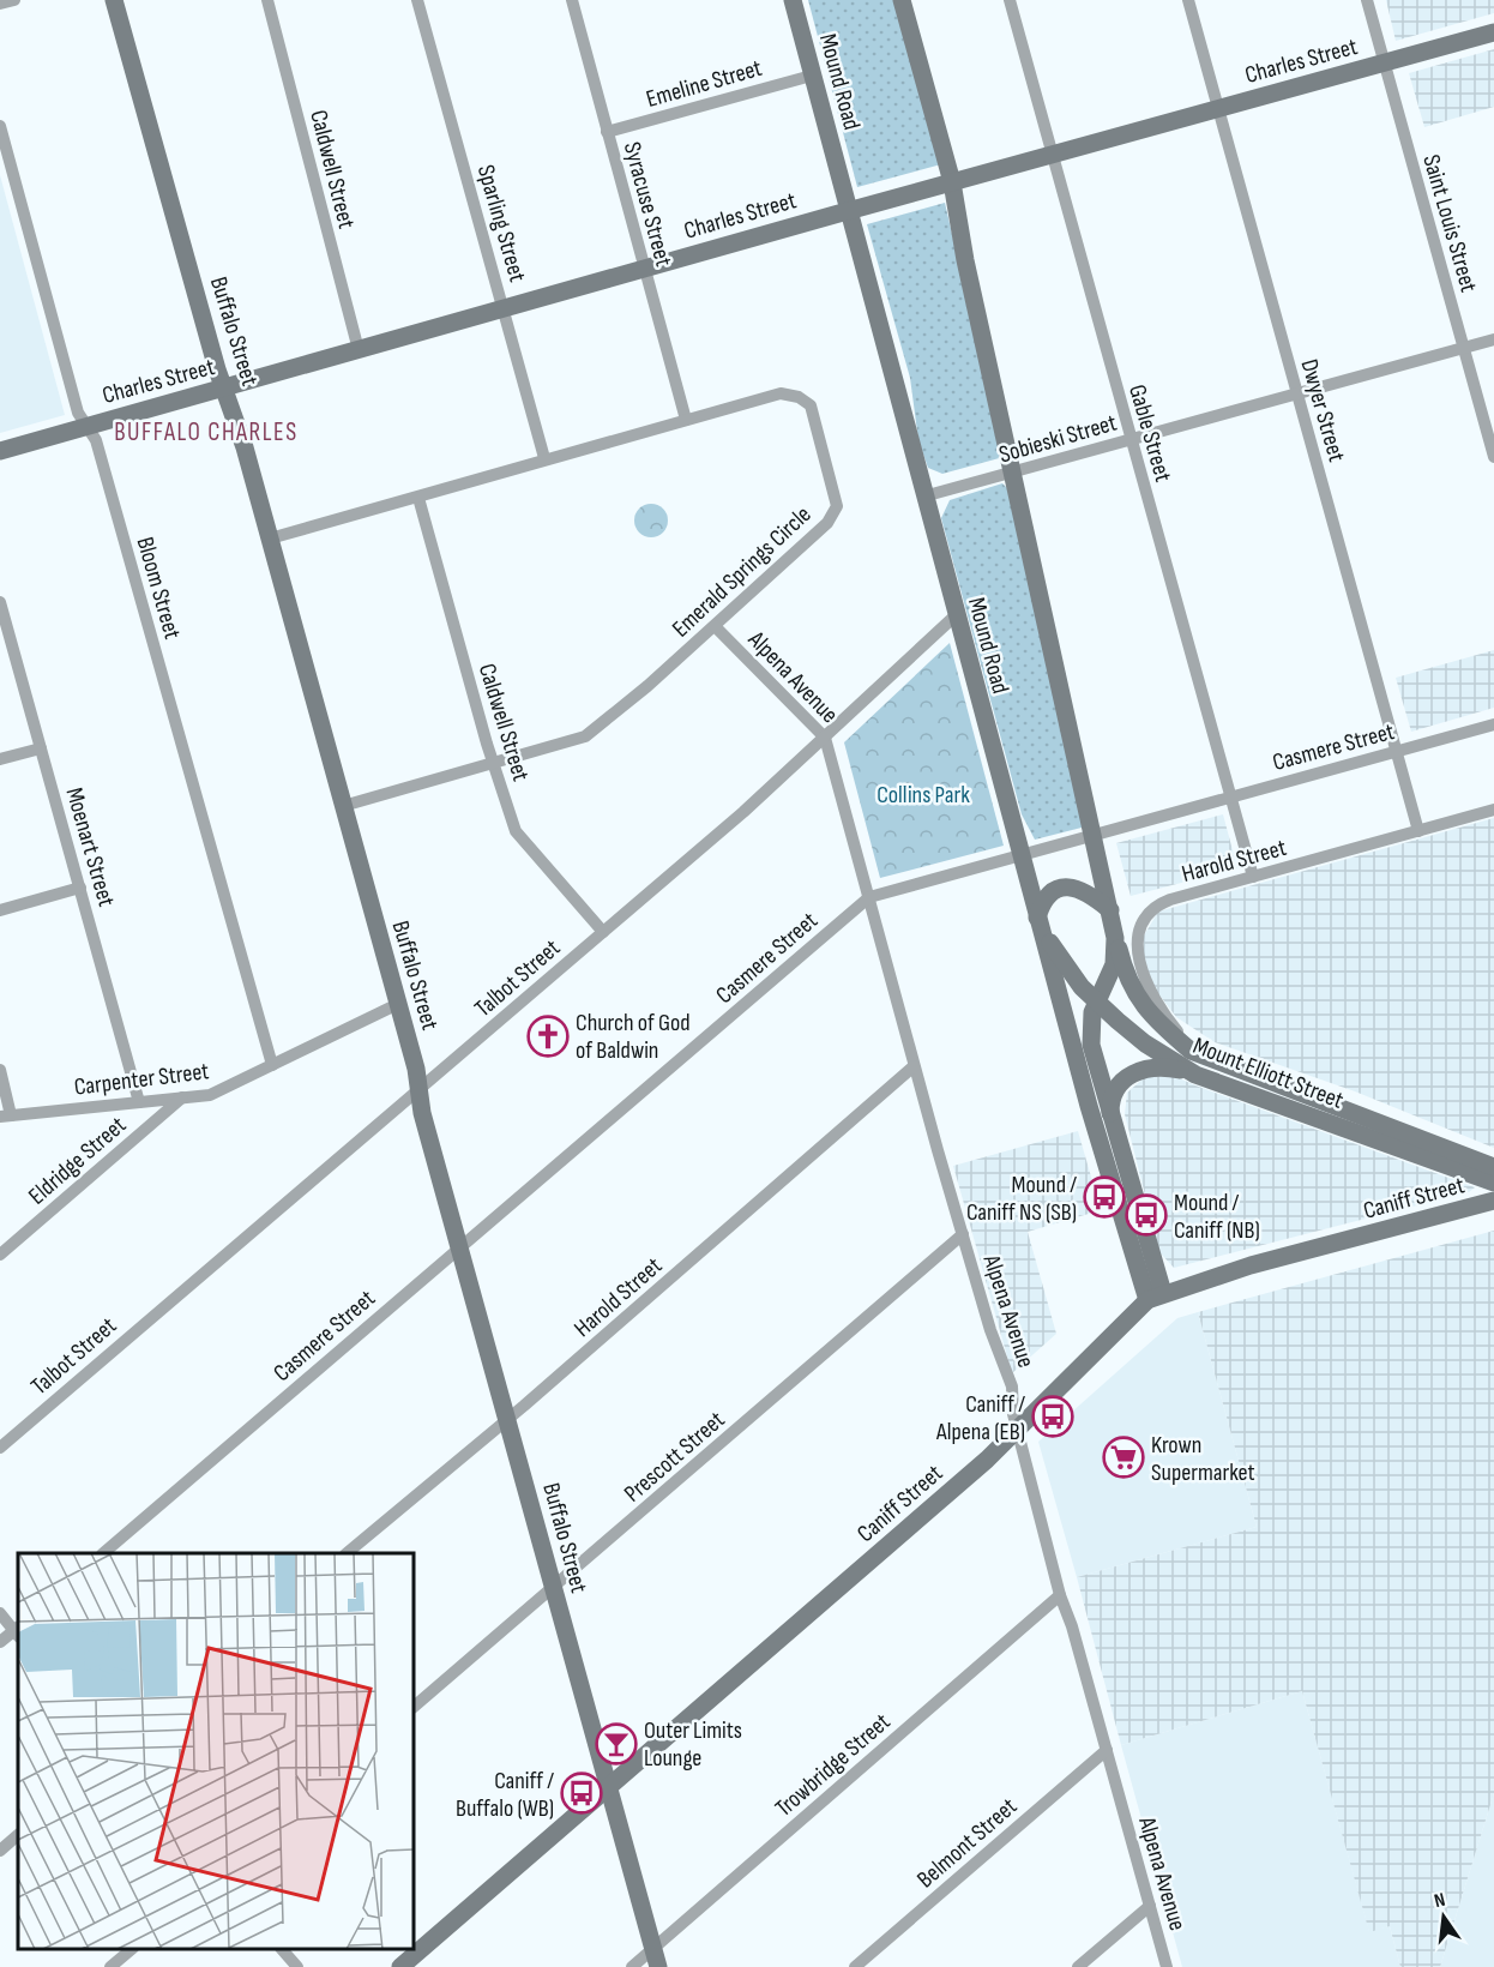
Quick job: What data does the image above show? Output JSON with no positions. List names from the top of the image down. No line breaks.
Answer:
{"streets":{"street":["Charles Street","Mound Road","Emeline Street","Caldwell Street","Syracuse Street","Sparling Street","Saint Louis Street","Buffalo Street","Dwyer Street","Gable Street","Sobieski Street","Emerald Springs Circle","Bloom Street","Alpena Avenue","Casmere Street","Moenart Street","Harold Street","Talbot Street","Mount Elliott Street","Carpenter Street","Eldridge Street","Caniff Street","Prescott Street","Trowbridge Street","Belmont Street"]},"crossings":[["Charles Street","Mound Road"],["Charles Street","Caldwell Street"],["Charles Street","Syracuse Street"],["Charles Street","Sparling Street"],["Charles Street","Saint Louis Street"],["Charles Street","Buffalo Street"],["Charles Street","Dwyer Street"],["Charles Street","Gable Street"],["Charles Street","Bloom Street"],["Mound Road","Emeline Street"],["Mound Road","Sobieski Street"],["Mound Road","Casmere Street"],["Mound Road","Talbot Street"],["Mound Road","Mount Elliott Street"],["Mound Road","Caniff Street"],["Emeline Street","Syracuse Street"],["Caldwell Street","Emerald Springs Circle"],["Caldwell Street","Talbot Street"],["Syracuse Street","Emerald Springs Circle"],["Sparling Street","Emerald Springs Circle"],["Saint Louis Street","Sobieski Street"],["Buffalo Street","Emerald Springs Circle"],["Buffalo Street","Casmere Street"],["Buffalo Street","Harold Street"],["Buffalo Street","Talbot Street"],["Buffalo Street","Carpenter Street"],["Buffalo Street","Caniff Street"],["Buffalo Street","Prescott Street"],["Buffalo Street","Trowbridge Street"],["Dwyer Street","Sobieski Street"],["Dwyer Street","Casmere Street"],["Dwyer Street","Harold Street"],["Gable Street","Sobieski Street"],["Gable Street","Casmere Street"],["Gable Street","Harold Street"],["Emerald Springs Circle","Alpena Avenue"],["Bloom Street","Carpenter Street"],["Alpena Avenue","Casmere Street"],["Alpena Avenue","Harold Street"],["Alpena Avenue","Talbot Street"],["Alpena Avenue","Caniff Street"],["Alpena Avenue","Prescott Street"],["Alpena Avenue","Trowbridge Street"],["Alpena Avenue","Belmont Street"],["Moenart Street","Carpenter Street"],["Harold Street","Mount Elliott Street"],["Carpenter Street","Eldridge Street"]],"districts":["BUFFALO CHARLES"],"parks":["Collins Park"],"places":{"church":["Church of God of Baldwin"],"bus stop":["Mound / Caniff NS (SB)","Mound / Caniff (NB)","Caniff / Alpena (EB)","Caniff / Buffalo (WB)"],"supermarket":["Krown Supermarket"],"bar":["Outer Limits Lounge"]},"north":"top"}
